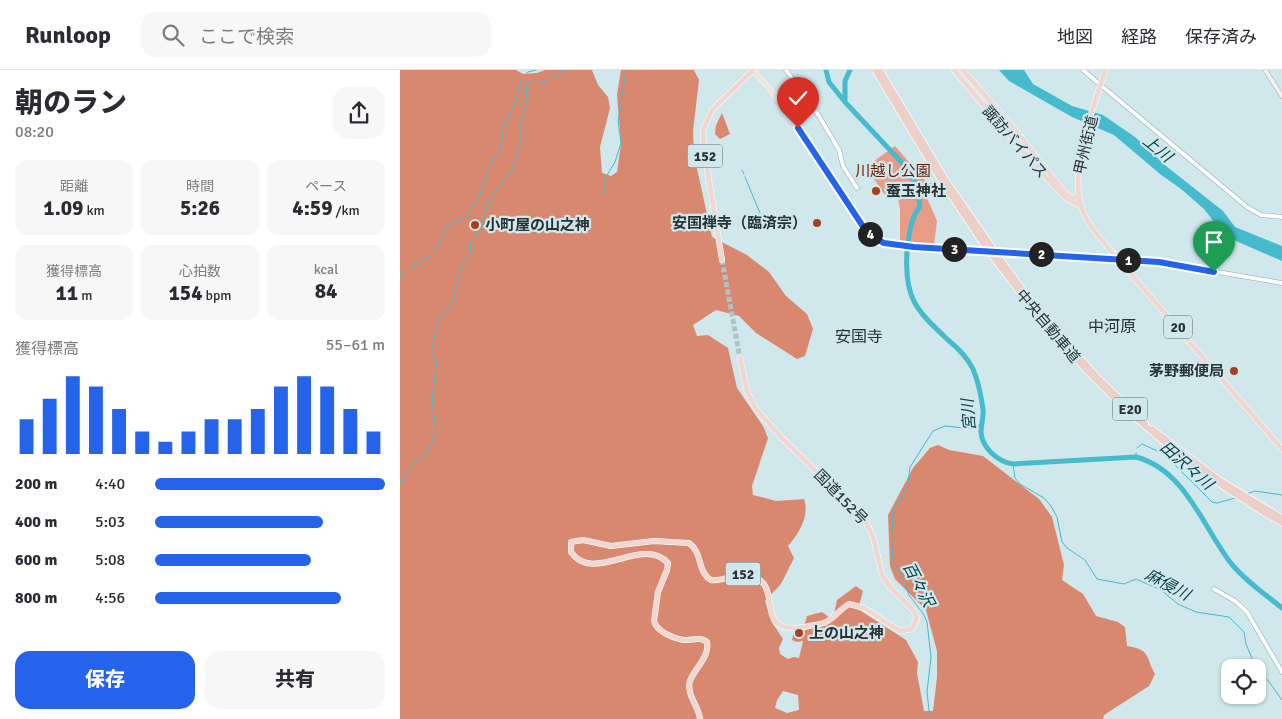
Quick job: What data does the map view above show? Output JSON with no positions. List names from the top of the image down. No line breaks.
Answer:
{"streets":{"highway":["諏訪バイパス","甲州街道","152","中央自動車道","20","E20","国道152号"]},"crossings":[["諏訪バイパス","甲州街道"]],"districts":["中河原","安国寺"],"water":["上川","宮川","田沢々川","百々沢","麻侵川"],"parks":["川越し公園"],"places":["蚕玉神社","安国禅寺（臨済宗）","小町屋の山之神","茅野郵便局","上の山之神"],"page":{"header":"Runloop","search":"ここで検索","nav":["地図","経路","保存済み"],"heading":["朝のラン","08:20"],"stats":[["距離","1.09 km"],["時間","5:26"],["ペース","4:59 /km"],["獲得標高","11 m"],["心拍数","154 bpm"],["kcal","84"]],"pins":["4","3","2","1"],"chart":["獲得標高","55–61 m"],"list":[{"name":"200 m","note":"4:40"},{"name":"400 m","note":"5:03"},{"name":"600 m","note":"5:08"},{"name":"800 m","note":"4:56"}],"buttons":["保存","共有"]}}
